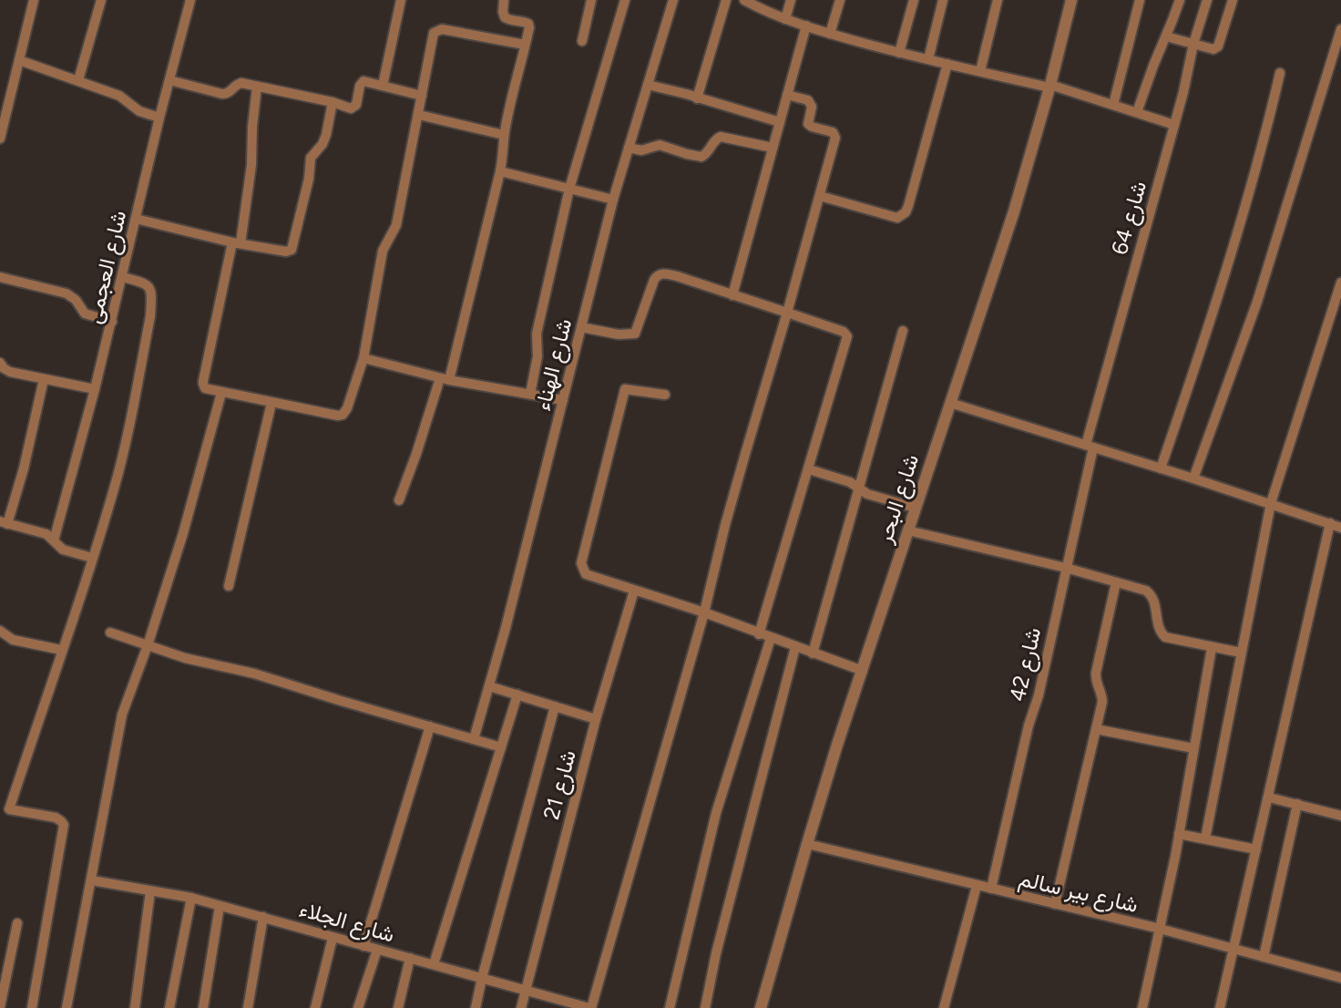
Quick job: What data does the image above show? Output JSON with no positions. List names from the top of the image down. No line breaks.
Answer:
{"streets":{"street":["شارع 64","شارع العجمى","شارع الهناء","شارع البحر","شارع 42","شارع 21","شارع بير سالم","شارع الجلاء"]},"crossings":[["شارع 64","شارع 42"],["شارع البحر","شارع بير سالم"],["شارع 42","شارع بير سالم"],["شارع 21","شارع الجلاء"]]}
